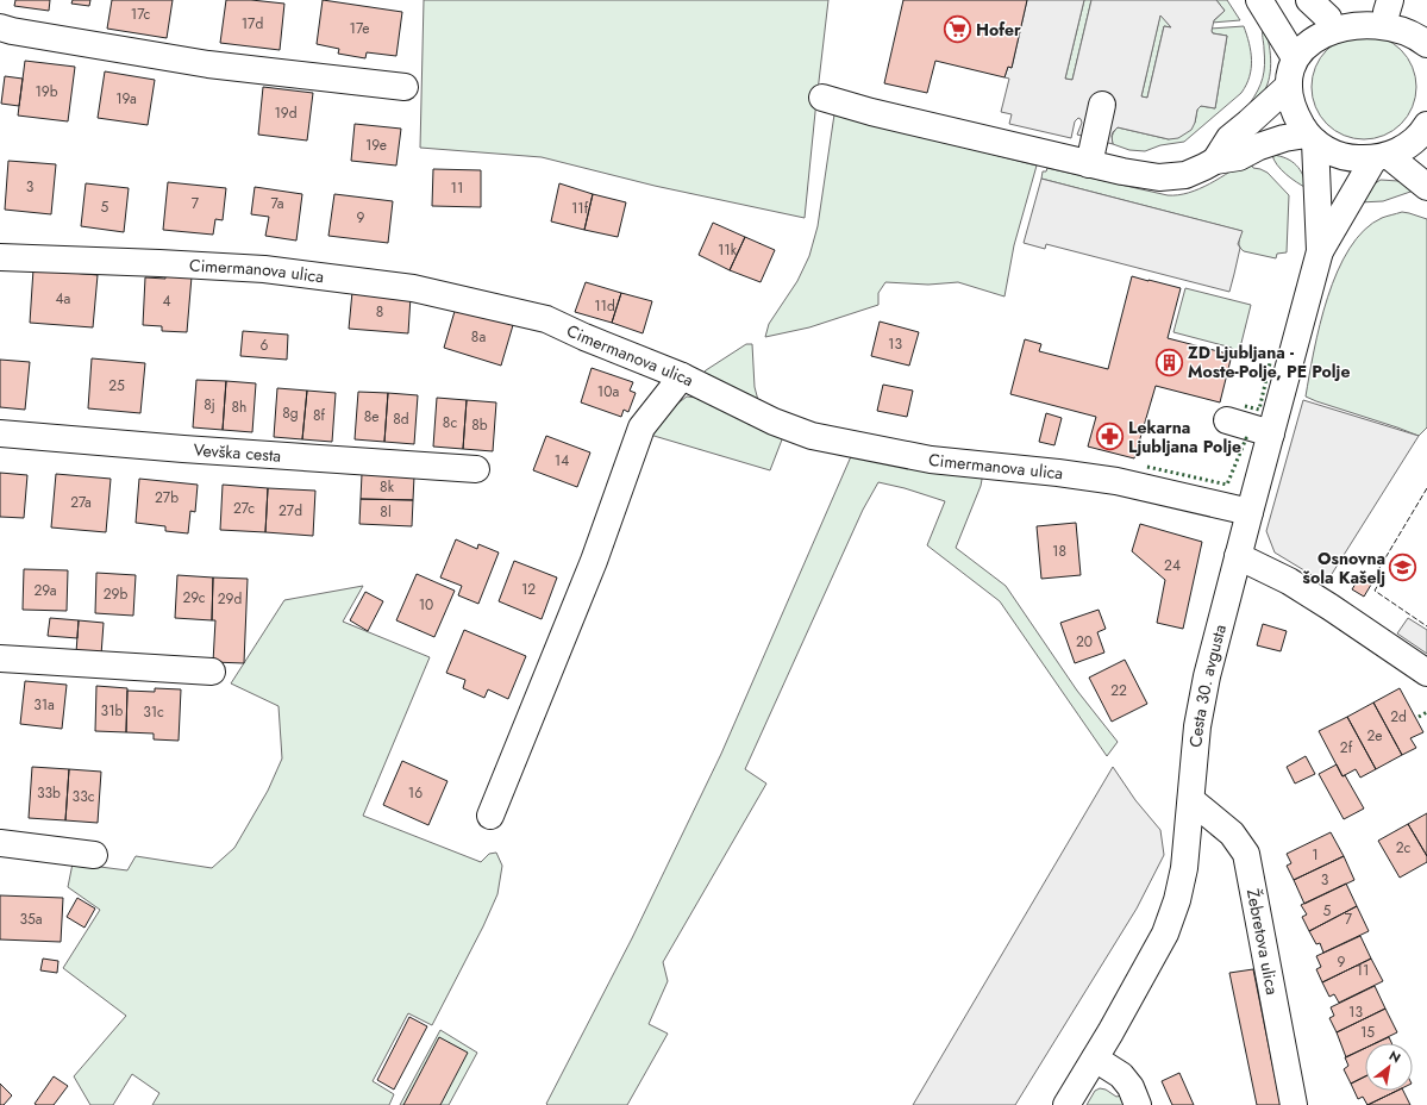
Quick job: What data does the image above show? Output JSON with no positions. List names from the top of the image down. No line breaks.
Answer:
{"streets":{"street":["Cimermanova ulica","Vevška cesta","Cesta 30. avgusta","Žebretova ulica"]},"crossings":[["Cimermanova ulica","Cesta 30. avgusta"],["Cesta 30. avgusta","Žebretova ulica"]],"places":{"supermarket":["Hofer"],"building":["ZD Ljubljana - Moste-Polje, PE Polje"],"pharmacy":["Lekarna Ljubljana Polje"],"school or university":["Osnovna šola Kašelj"]},"house_numbers":["17c","17d","17e","19b","19a","19d","19e","3","11","7","7a","5","11f","9","11k","4a","4","11d","8","8a","13","6","25","10a","8j","8h","8g","8f","8e","8d","8c","8b","14","8k","27b","27a","27c","27d","8l","18","24","12","29a","29b","29c","29d","10","20","22","31a","31b","31c","2d","2e","2f","33b","16","33c","2c","1","3","5","35a","7","9","11","13","15"],"north":"top right"}
